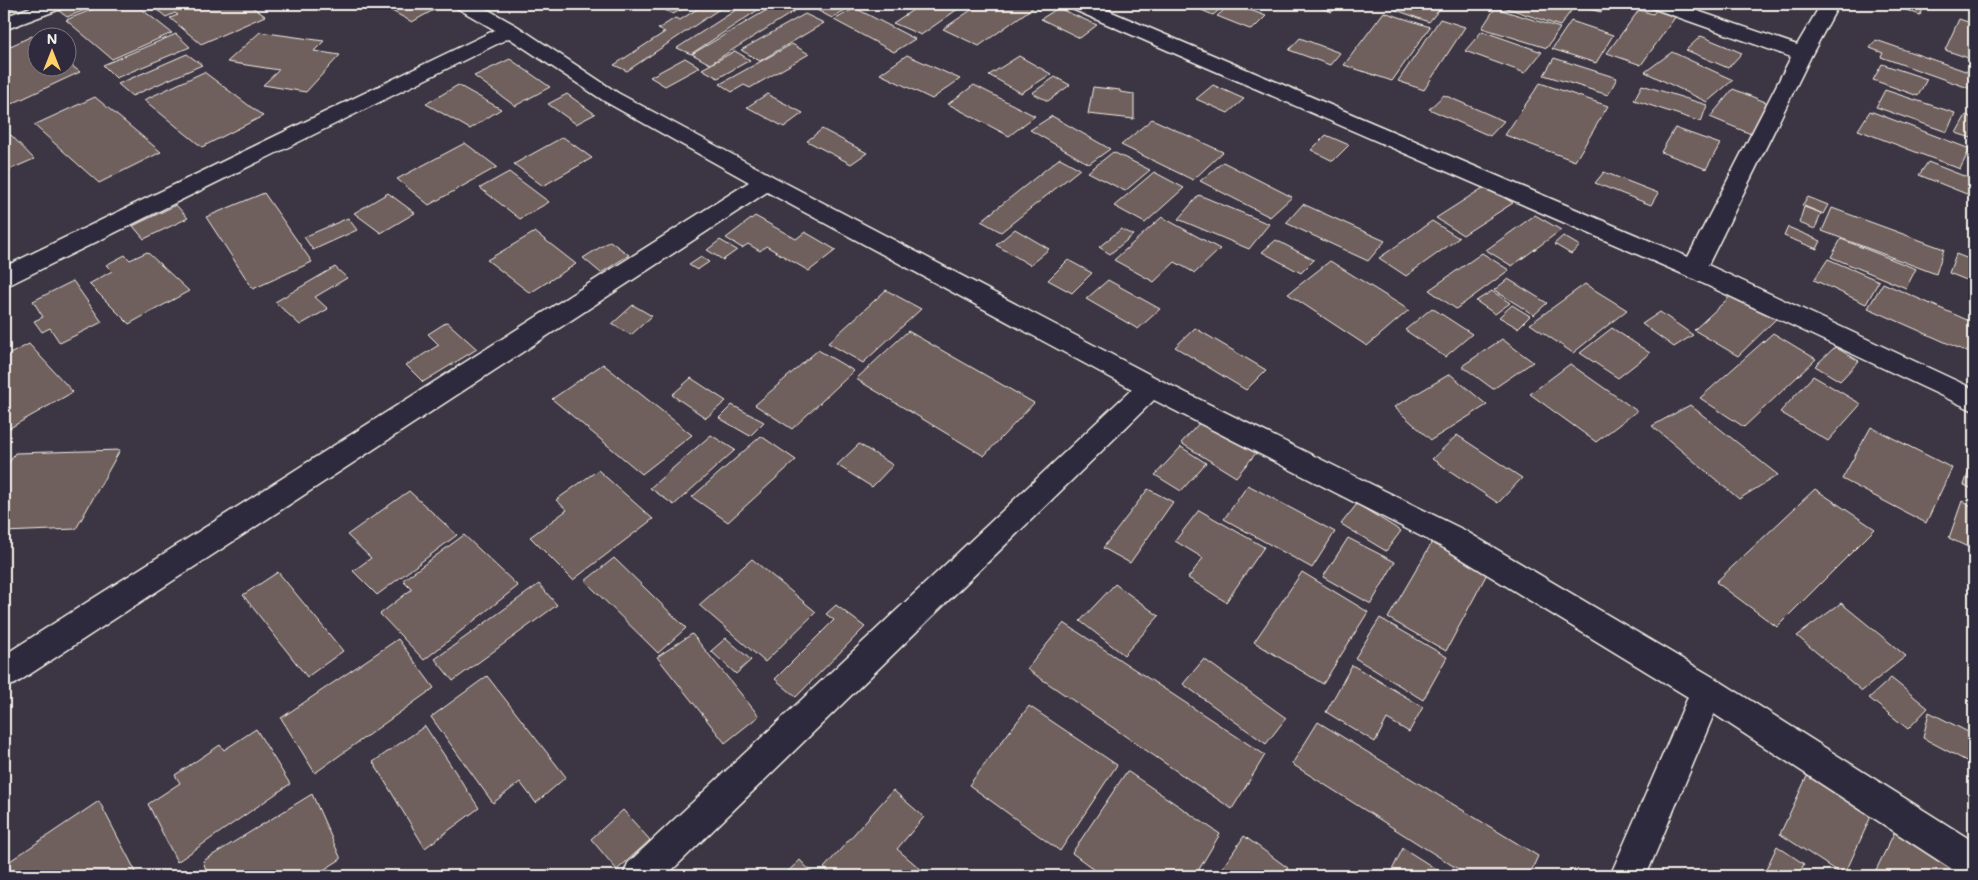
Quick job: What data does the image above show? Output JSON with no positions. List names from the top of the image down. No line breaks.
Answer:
{"north":"top"}
